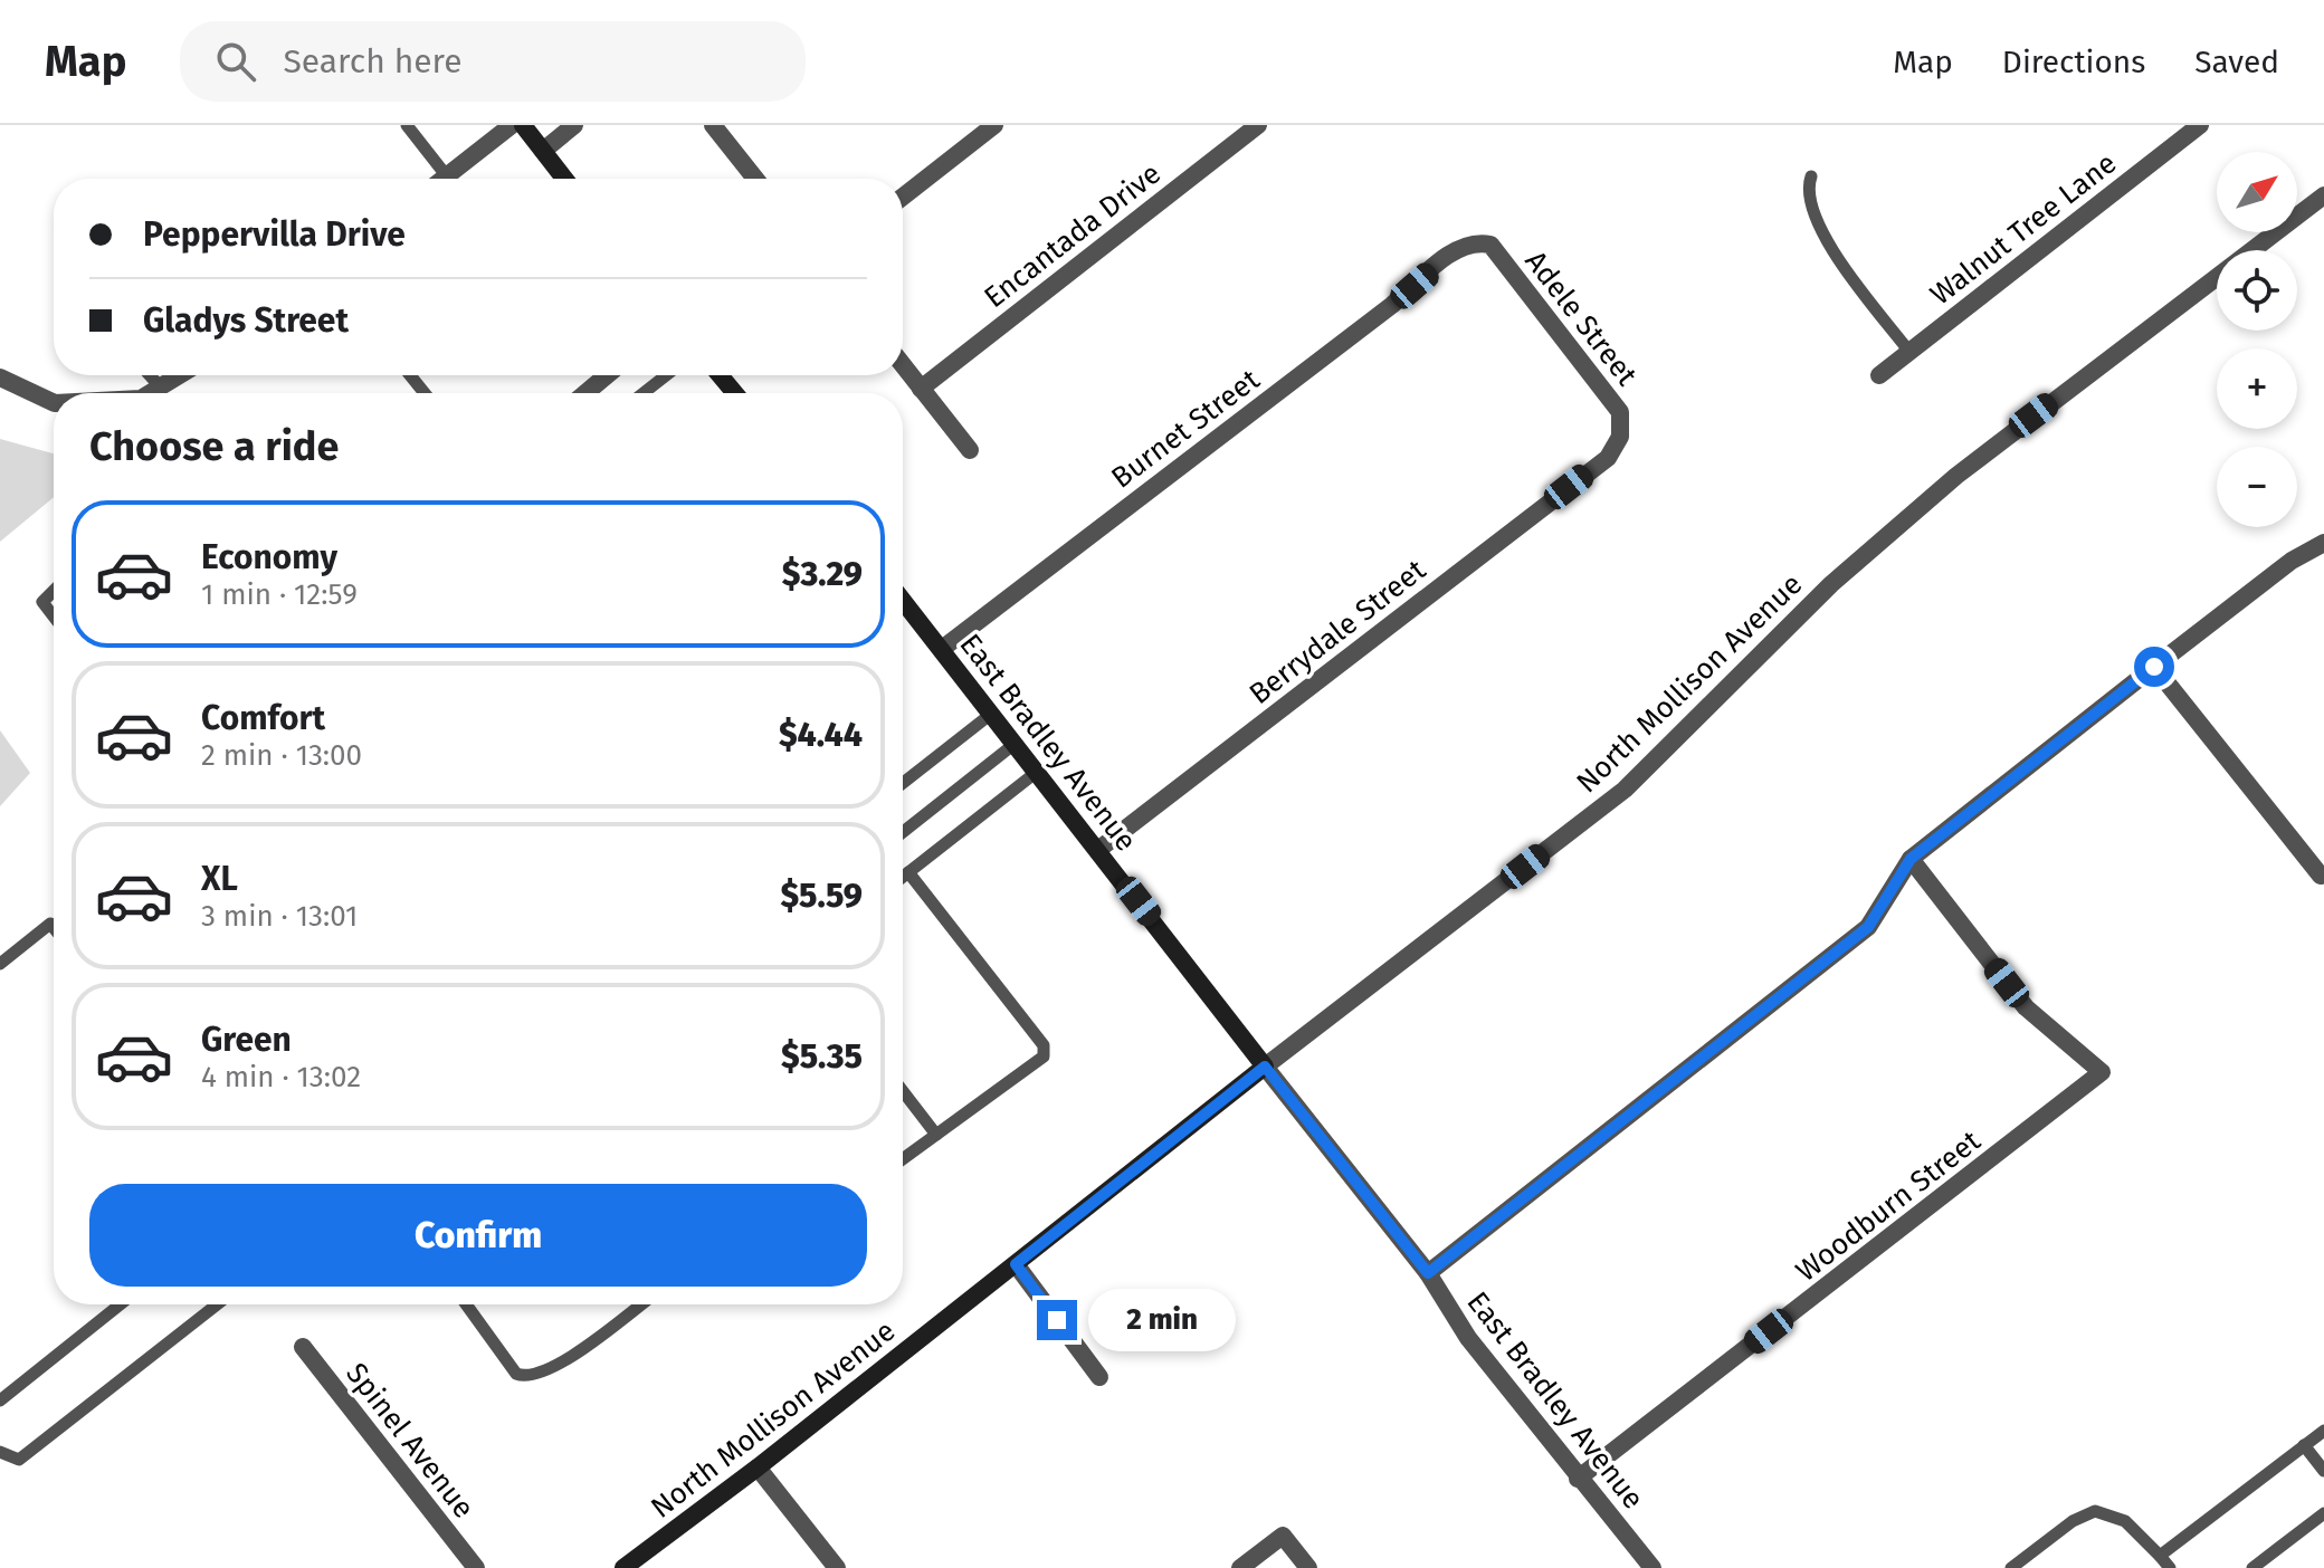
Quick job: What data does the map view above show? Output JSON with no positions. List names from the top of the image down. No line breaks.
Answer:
{"streets":{"main road":["North Mollison Avenue","East Bradley Avenue"],"street":["Walnut Tree Lane","Encantada Drive","Adele Street","Burnet Street","Berrydale Street","Woodburn Street","Spinel Avenue"]},"crossings":[["Adele Street","Burnet Street"],["Adele Street","Berrydale Street"],["Burnet Street","East Bradley Avenue"],["Berrydale Street","East Bradley Avenue"],["North Mollison Avenue","East Bradley Avenue"],["East Bradley Avenue","Woodburn Street"]],"north":"top right","page":{"header":"Map","search":"Search here","nav":["Map","Directions","Saved"],"map_buttons":["+","−"],"banner":["Peppervilla Drive","Gladys Street"],"heading":"Choose a ride","list":[{"name":"Economy","note":"1 min · 12:59","value":"$3.29"},{"name":"Comfort","note":"2 min · 13:00","value":"$4.44"},{"name":"XL","note":"3 min · 13:01","value":"$5.59"},{"name":"Green","note":"4 min · 13:02","value":"$5.35"}],"buttons":"Confirm","bubble":"2 min"}}
